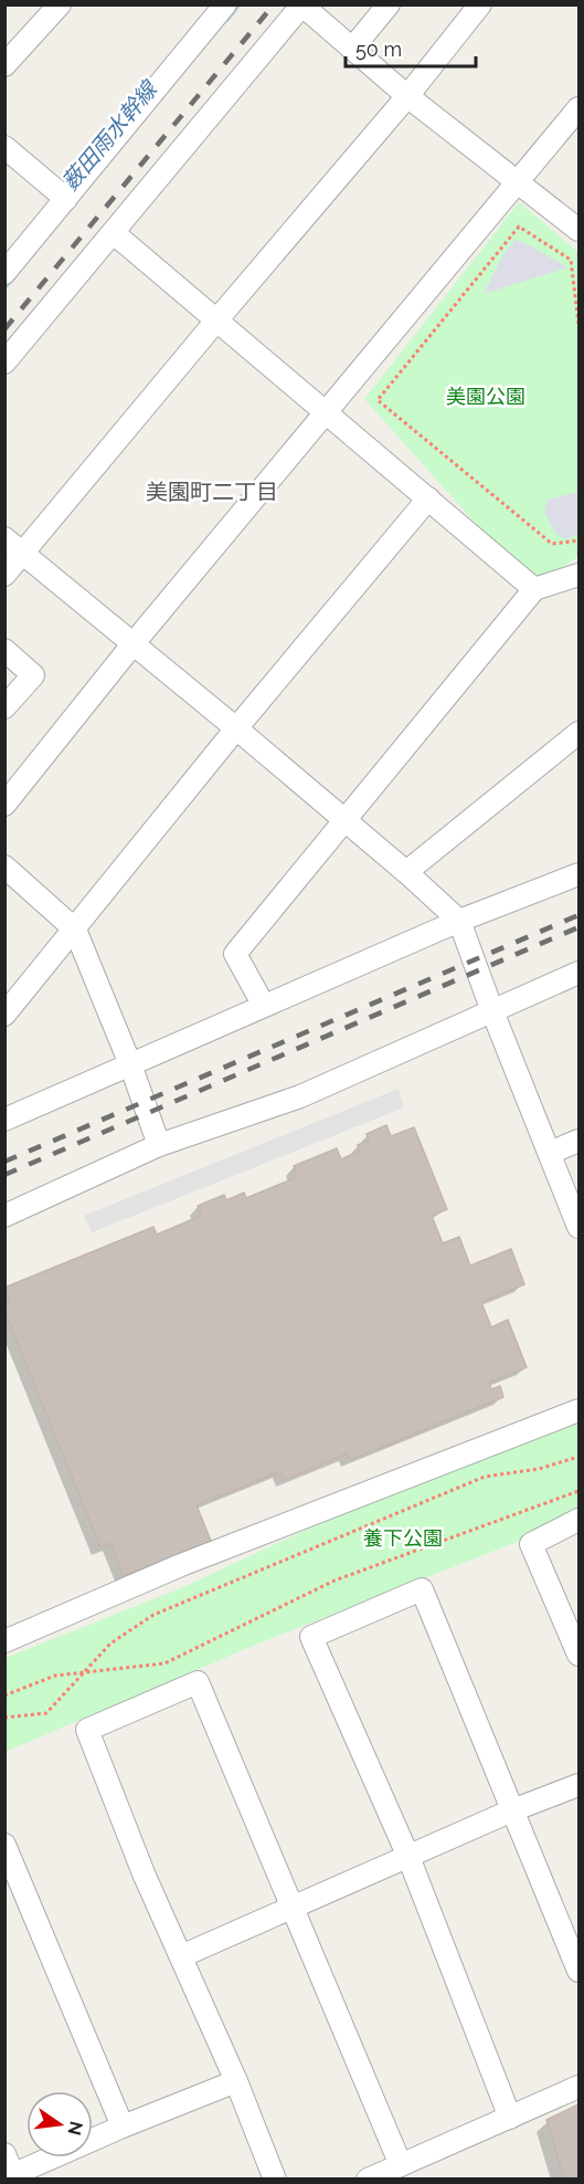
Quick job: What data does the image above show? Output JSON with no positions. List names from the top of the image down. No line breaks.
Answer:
{"districts":["美園町二丁目"],"water":["薮田雨水幹線"],"parks":["美園公園","養下公園"],"scale_bar":"50 m","north":"right"}
